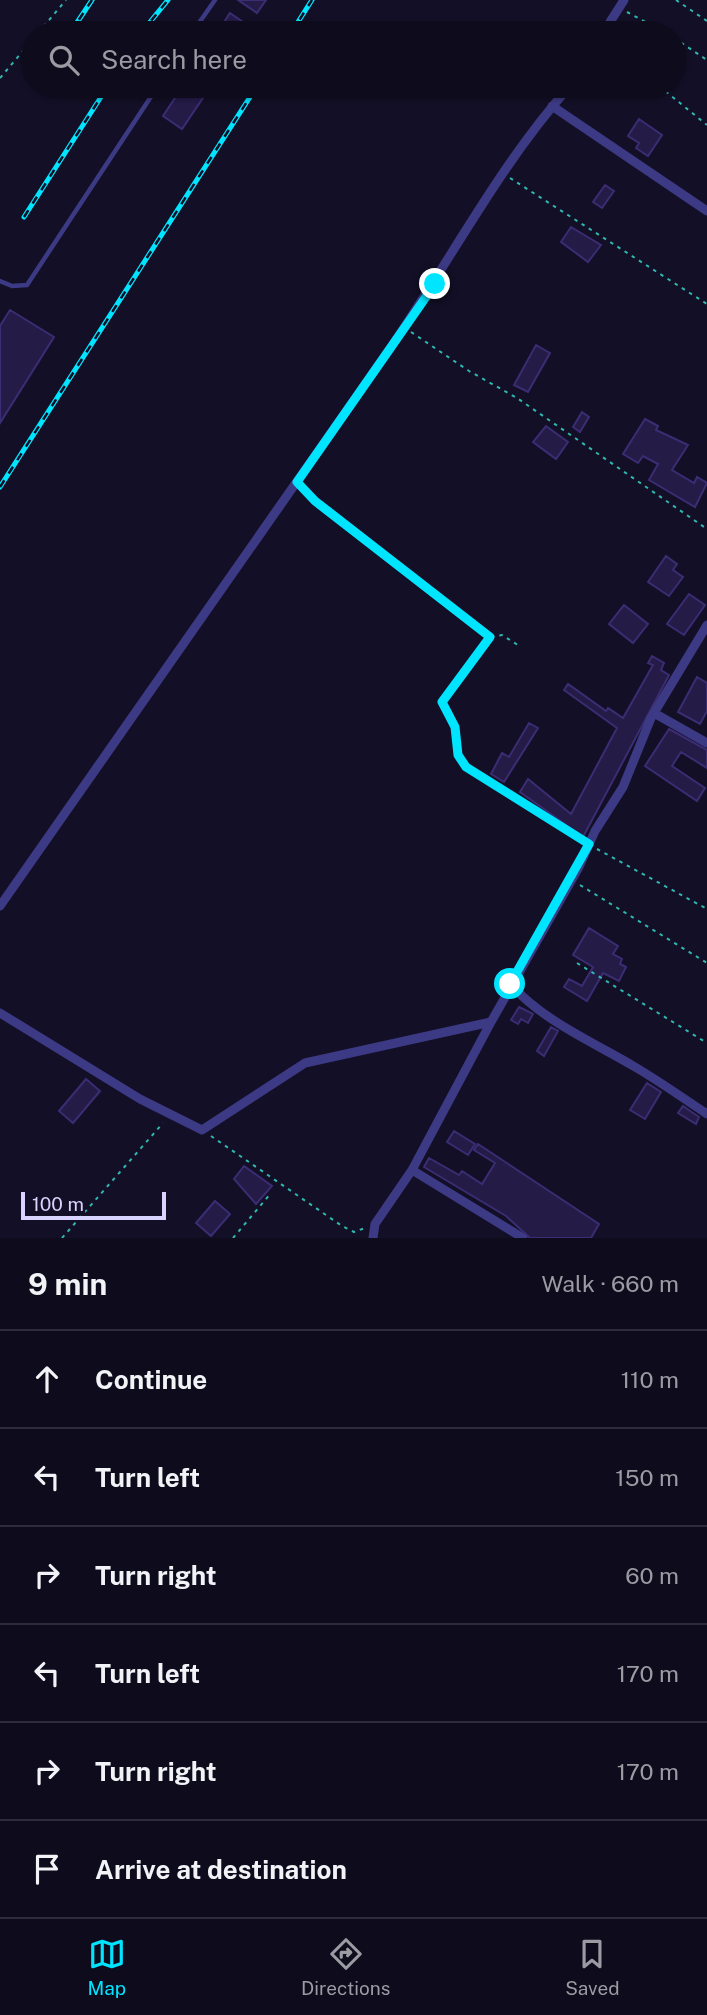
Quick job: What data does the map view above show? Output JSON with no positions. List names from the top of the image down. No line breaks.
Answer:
{"scale_bar":"100 m","page":{"search":"Search here","scale":"100 m","heading":["9 min","Walk · 660 m"],"list":[["Continue","110 m"],["Turn left","150 m"],["Turn right","60 m"],["Turn left","170 m"],["Turn right","170 m"],"Arrive at destination"],"nav":["Map","Directions","Saved"]}}
